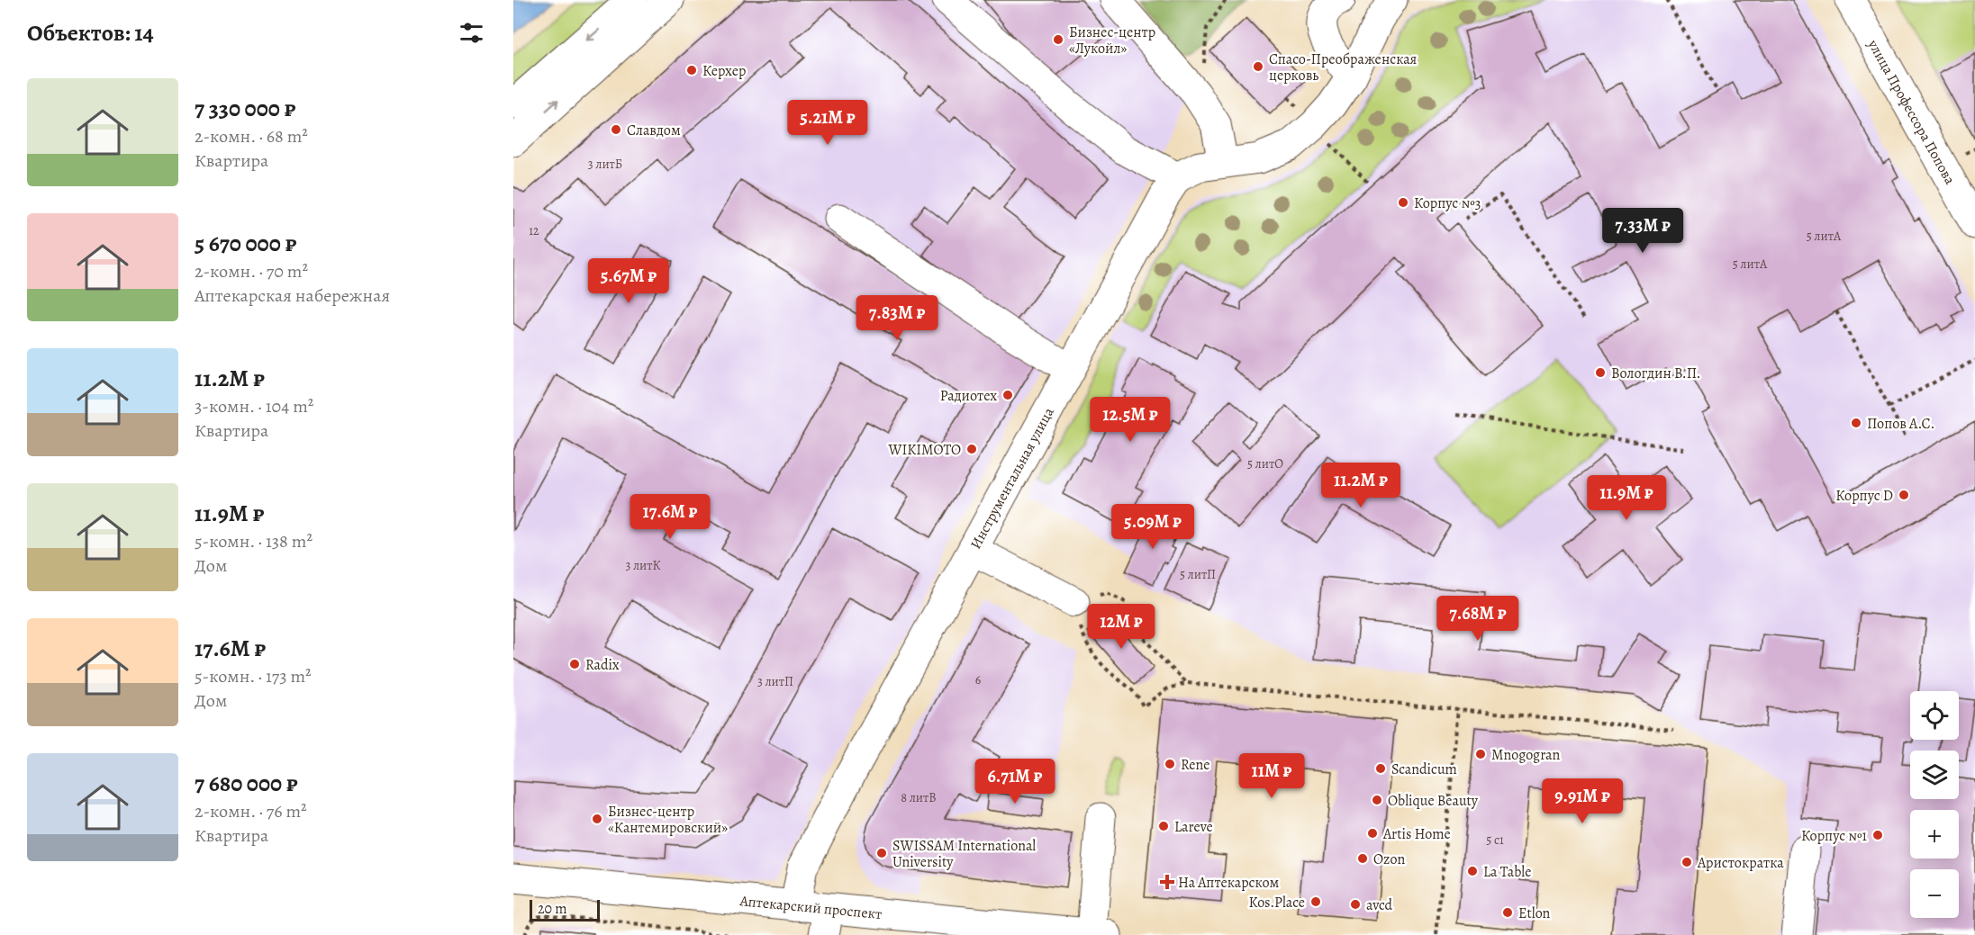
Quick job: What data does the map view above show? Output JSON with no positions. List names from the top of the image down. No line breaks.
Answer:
{"streets":{"street":["улица Профессора Попова","Инструментальная улица","Аптекарский проспект"]},"crossings":[["Инструментальная улица","Аптекарский проспект"]],"places":{"other":["Бизнес-центр «Лукойл»","Спасо-Преображенская церковь","Керхер","Славдом","Корпус №3","Вологдин В.П.","Радиотех","Попов А.С.","WIKIMOTO","Корпус D","Radix","Mnogogran","Rene","Scandicum","Oblique Beauty","Бизнес-центр «Кантемировский»","Lareve","Artis Home","Корпус №1","SWISSAM International University","Ozon","Аристократка","La Table","Kos.Place","avcd","Etlon"],"health":["На Аптекарском"]},"house_numbers":["3 литБ","12","5 литА","5 литА","5 литО","3 литК","5 литП","6","3 литП","8 литВ","5 с1"],"scale_bar":"20 m","page":{"heading":"Объектов: 14","list":[{"name":"7 330 000 ₽","note":"2-комн. · 68 m² · Квартира"},{"name":"5 670 000 ₽","note":"2-комн. · 70 m² · Аптекарская набережная"},{"name":"11.2M ₽","note":"3-комн. · 104 m² · Квартира"},{"name":"11.9M ₽","note":"5-комн. · 138 m² · Дом"},{"name":"17.6M ₽","note":"5-комн. · 173 m² · Дом"},{"name":"7 680 000 ₽","note":"2-комн. · 76 m² · Квартира"}],"price":["5.21M ₽","7.33M ₽","5.67M ₽","7.83M ₽","12.5M ₽","11.2M ₽","11.9M ₽","17.6M ₽","5.09M ₽","7.68M ₽","12M ₽","11M ₽","6.71M ₽","9.91M ₽"],"map_buttons":["+","−"],"scale":"20 m"}}
